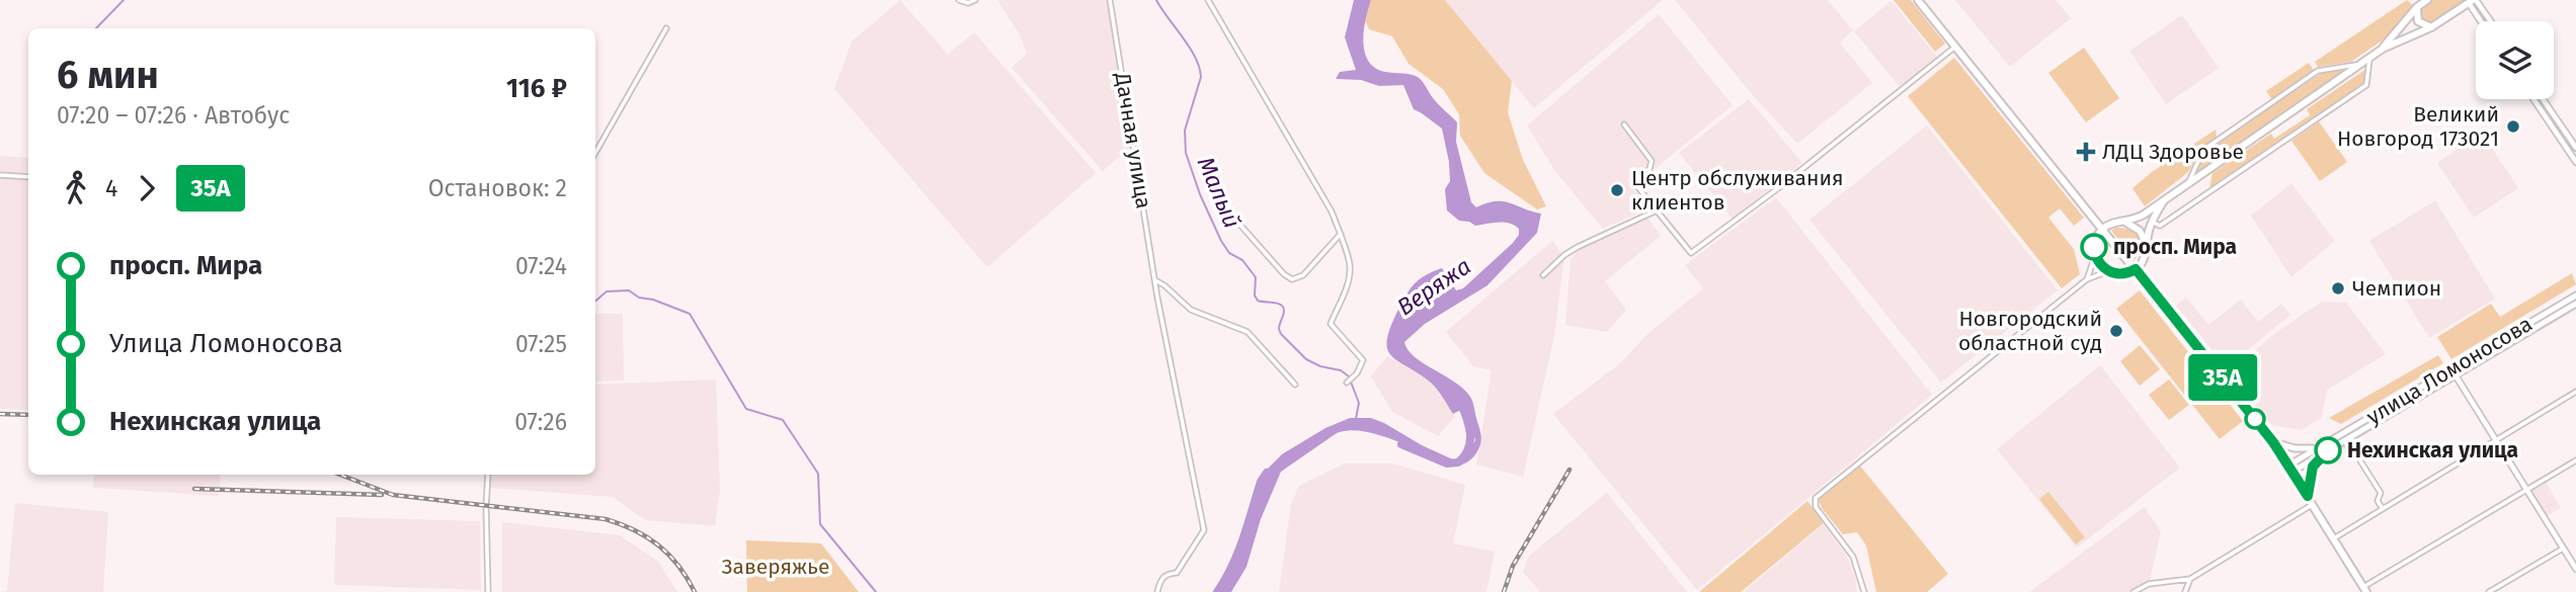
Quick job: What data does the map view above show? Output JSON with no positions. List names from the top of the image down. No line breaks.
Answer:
{"streets":{"main road":["улица Ломоносова"],"street":["Дачная улица"]},"water":["Малый","Веряжа"],"parks":["Заверяжье"],"places":{"other":["Великий Новгород 173021","Центр обслуживания клиентов","просп. Мира","Чемпион","Новгородский областной суд","Нехинская улица"],"health":["ЛДЦ Здоровье"]},"lines":["bus line 35А"],"page":{"on_map":"35А","heading":["6 мин","07:20 – 07:26 · Автобус","116 ₽"],"legs":["4","35А","Остановок: 2"],"list":[{"name":"просп. Мира","value":"07:24"},{"name":"Улица Ломоносова","value":"07:25"},{"name":"Нехинская улица","value":"07:26"}]}}
